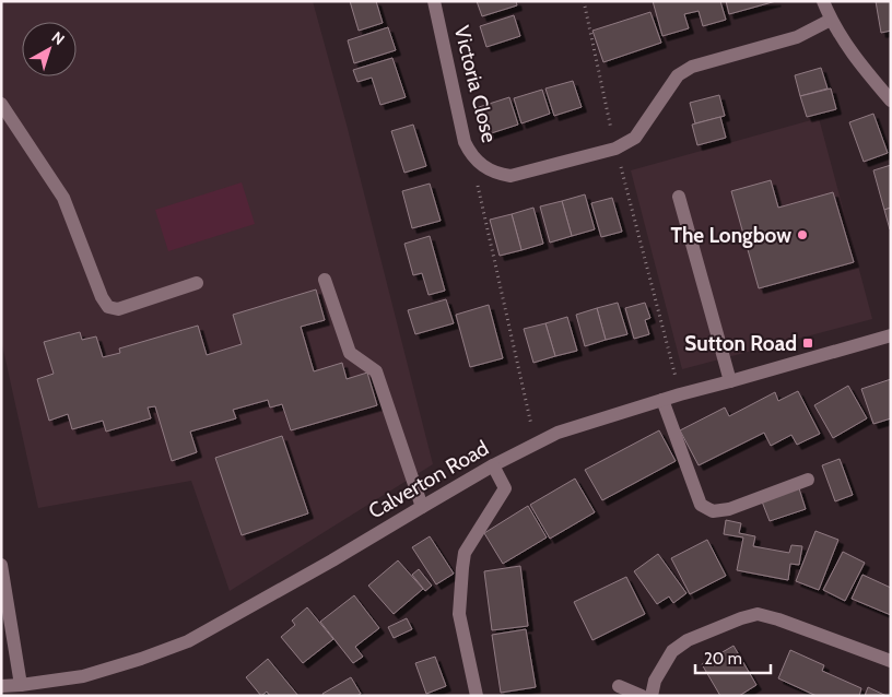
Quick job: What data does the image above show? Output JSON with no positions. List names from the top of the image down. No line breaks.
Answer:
{"streets":{"street":["Victoria Close","Calverton Road"]},"places":{"other":["The Longbow"],"transit":["Sutton Road"]},"scale_bar":"20 m","north":"top right"}
